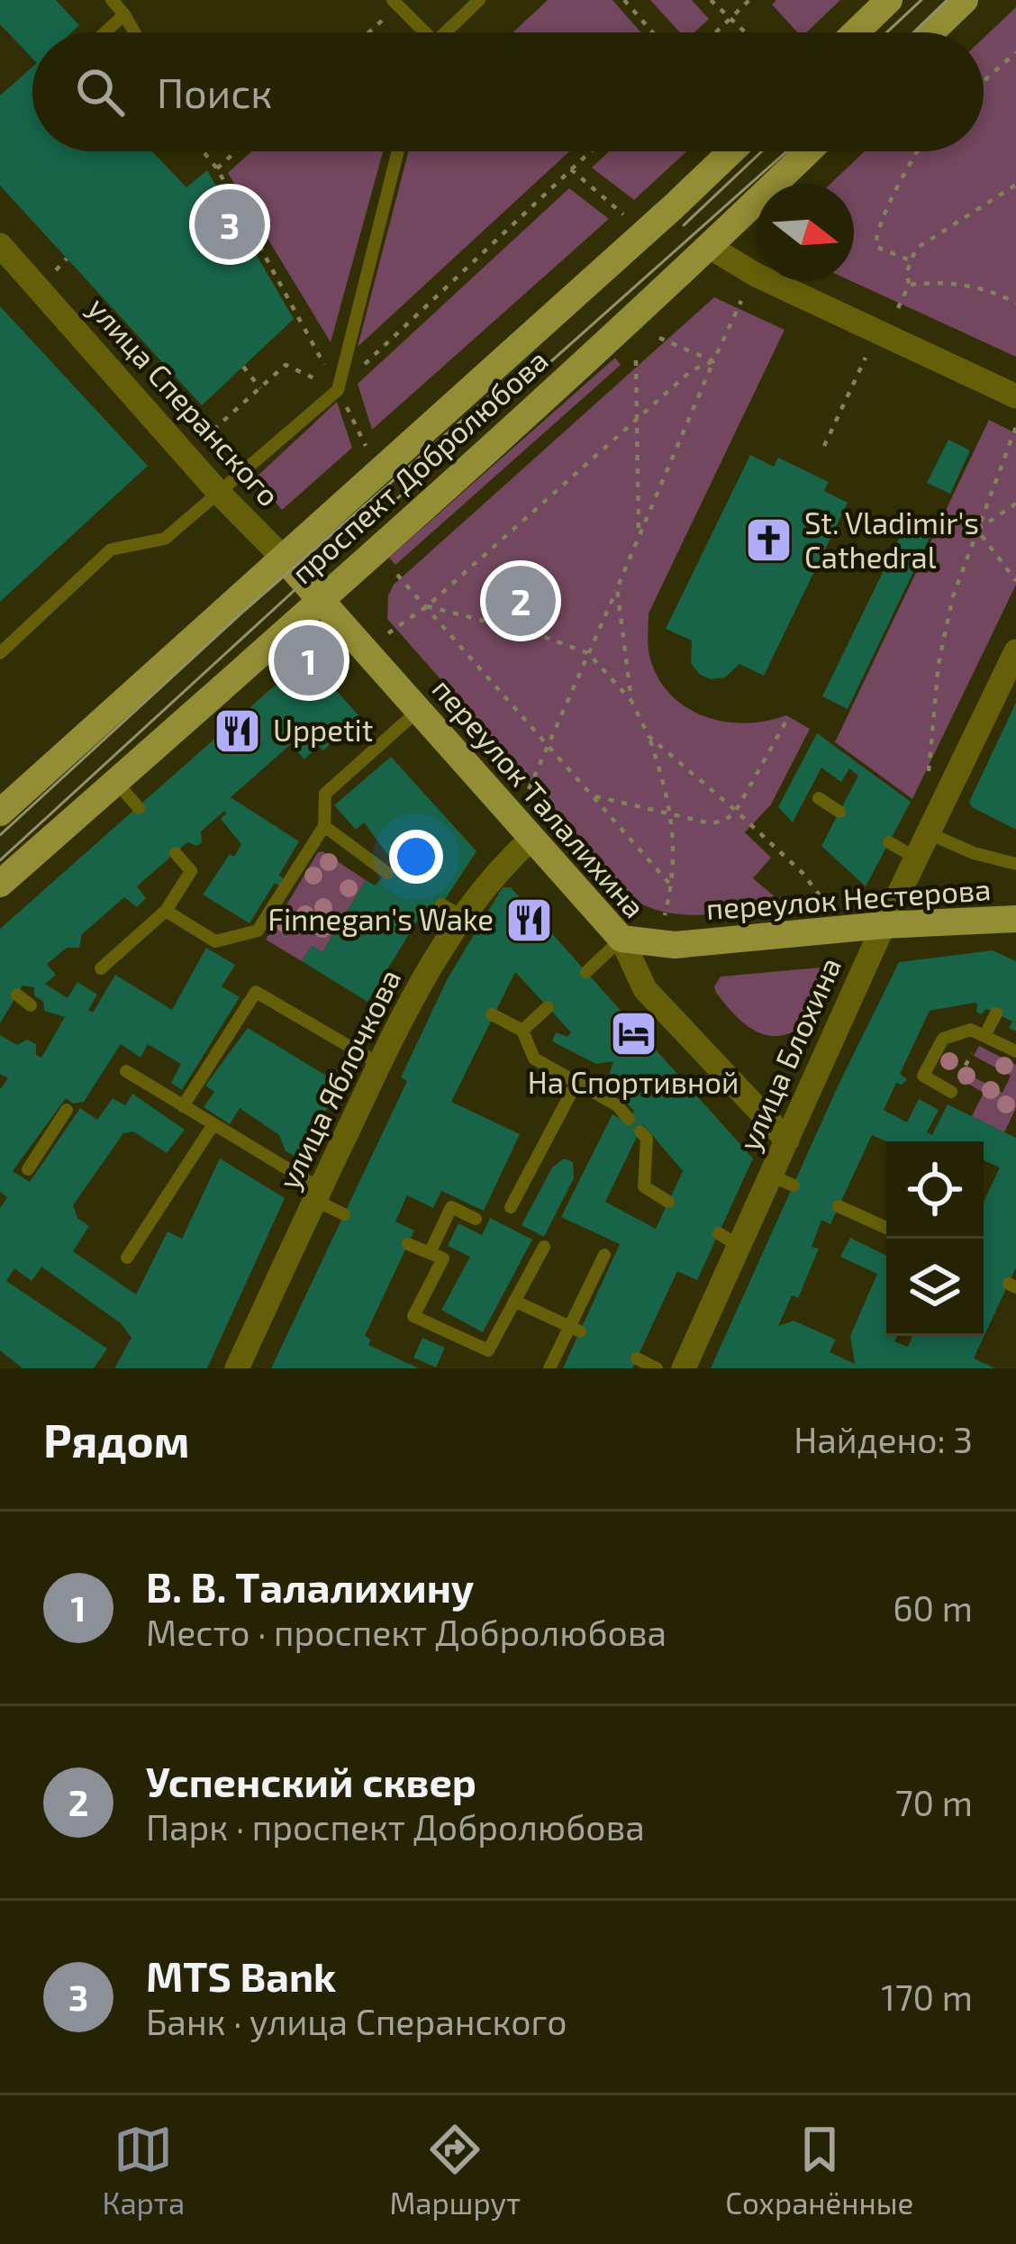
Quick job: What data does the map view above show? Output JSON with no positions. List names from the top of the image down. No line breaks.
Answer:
{"streets":{"main road":["улица Сперанского","проспект Добролюбова","переулок Талалихина","переулок Нестерова"],"street":["улица Блохина","улица Яблочкова"]},"crossings":[["улица Сперанского","проспект Добролюбова"],["улица Сперанского","переулок Талалихина"],["проспект Добролюбова","переулок Талалихина"],["переулок Талалихина","переулок Нестерова"],["переулок Талалихина","улица Блохина"],["переулок Талалихина","улица Яблочкова"],["переулок Нестерова","улица Блохина"]],"places":{"church":["St. Vladimir's Cathedral"],"restaurant":["Uppetit","Finnegan's Wake"],"hotel":["На Спортивной"]},"north":"right","page":{"search":"Поиск","pins":["3","2","1"],"heading":["Рядом","Найдено: 3"],"list":[{"mark":"1","name":"В. В. Талалихину","note":"Место · проспект Добролюбова","value":"60 m"},{"mark":"2","name":"Успенский сквер","note":"Парк · проспект Добролюбова","value":"70 m"},{"mark":"3","name":"МТS Bank","note":"Банк · улица Сперанского","value":"170 m"}],"nav":["Карта","Маршрут","Сохранённые"]}}
